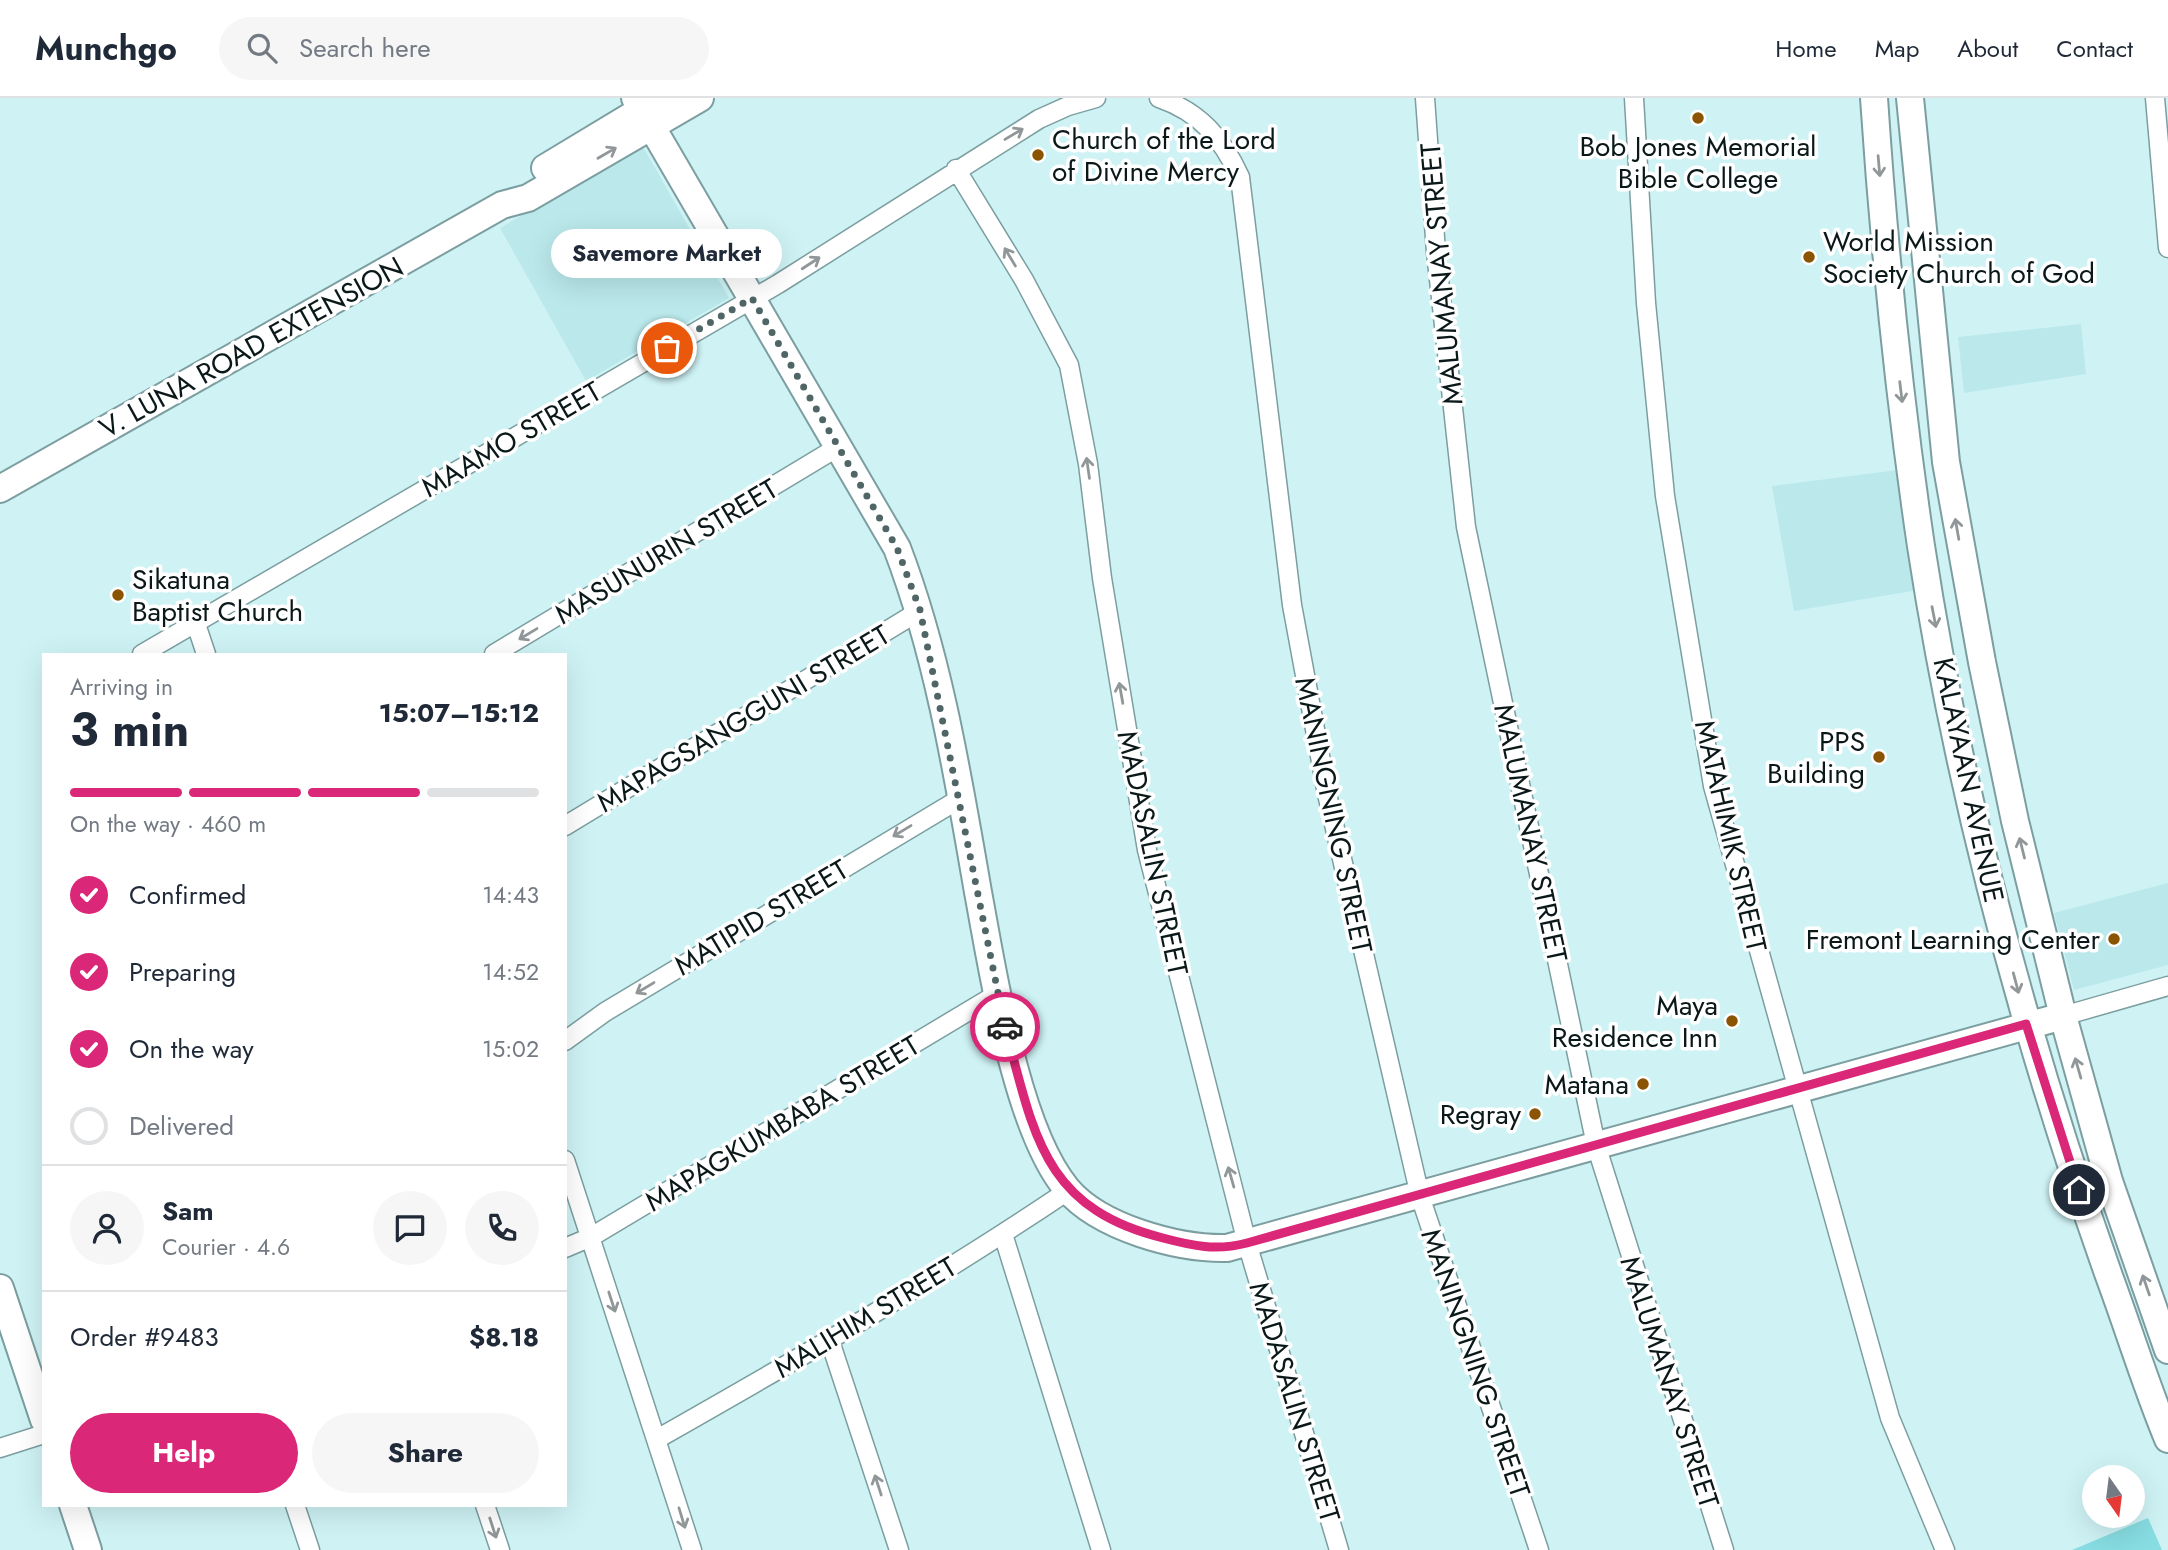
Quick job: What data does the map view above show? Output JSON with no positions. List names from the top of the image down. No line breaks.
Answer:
{"streets":{"street":["MALUMANAY STREET","V. LUNA ROAD EXTENSION","MAAMO STREET","MASUNURIN STREET","MAPAGSANGGUNI STREET","KALAYAAN AVENUE","MANINGNING STREET","MATAHIMIK STREET","MADASALIN STREET","MATIPID STREET","MAPAGKUMBABA STREET","MALIHIM STREET"]},"crossings":[["MAAMO STREET","MADASALIN STREET"]],"one_way":["MAAMO STREET","MASUNURIN STREET","MADASALIN STREET","MATIPID STREET"],"places":["Bob Jones Memorial Bible College","Church of the Lord of Divine Mercy","World Mission Society Church of God","Savemore Market","Sikatuna Baptist Church","PPS Building","Fremont Learning Center","Maya Residence Inn","Matana","Regray"],"north":"bottom","page":{"header":"Munchgo","search":"Search here","nav":["Home","Map","About","Contact"],"bubble":"Savemore Market","heading":["3 min","Arriving in","15:07–15:12"],"panel":["Sam","Courier · 4.6","Order #9483","$8.18"],"bar":"On the way · 460 m","list":[["Confirmed","14:43"],["Preparing","14:52"],["On the way","15:02"],"Delivered"],"buttons":["Help","Share"]}}
